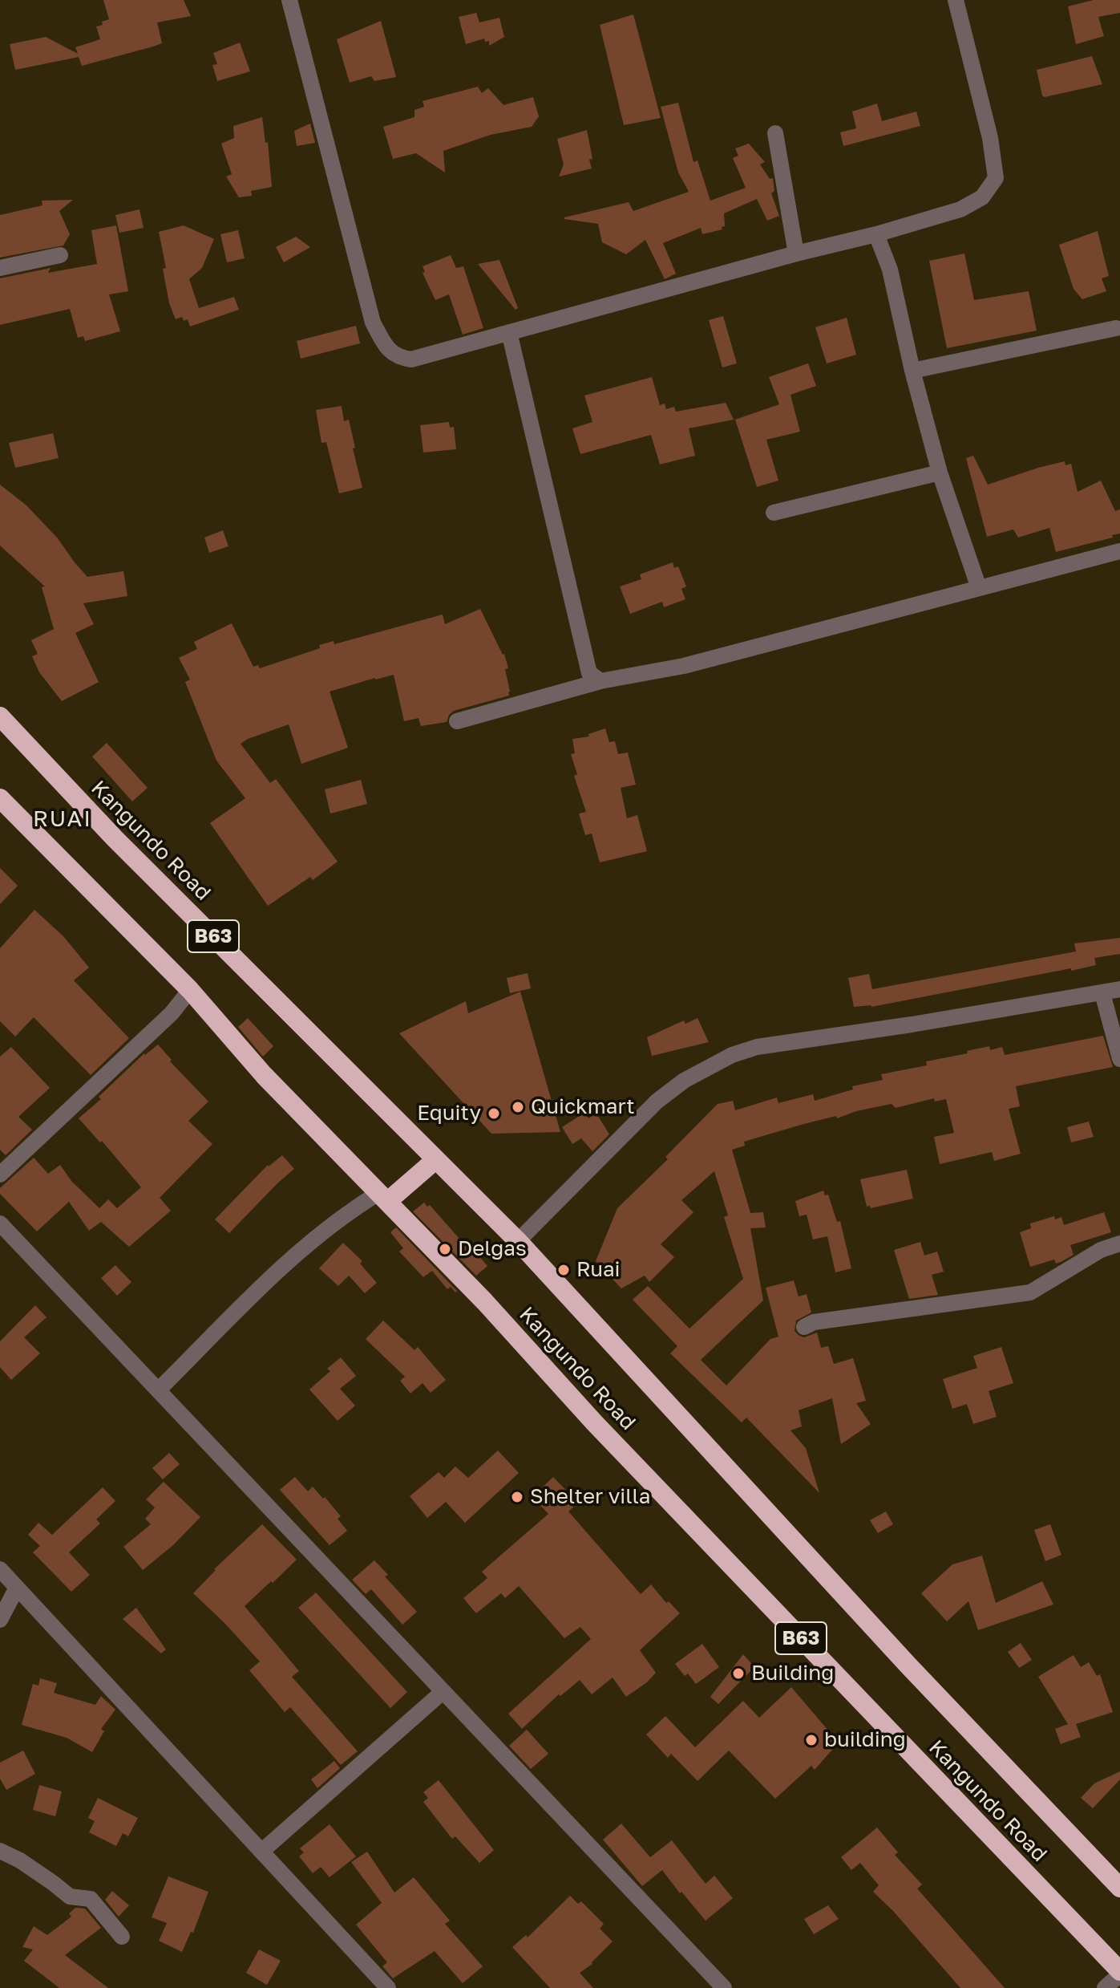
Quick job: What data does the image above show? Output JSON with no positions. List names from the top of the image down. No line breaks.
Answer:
{"streets":{"highway":["Kangundo Road","B63"]},"districts":["RUAI"],"places":["Quickmart","Equity","Delgas","Ruai","Shelter villa","Building","building"]}
